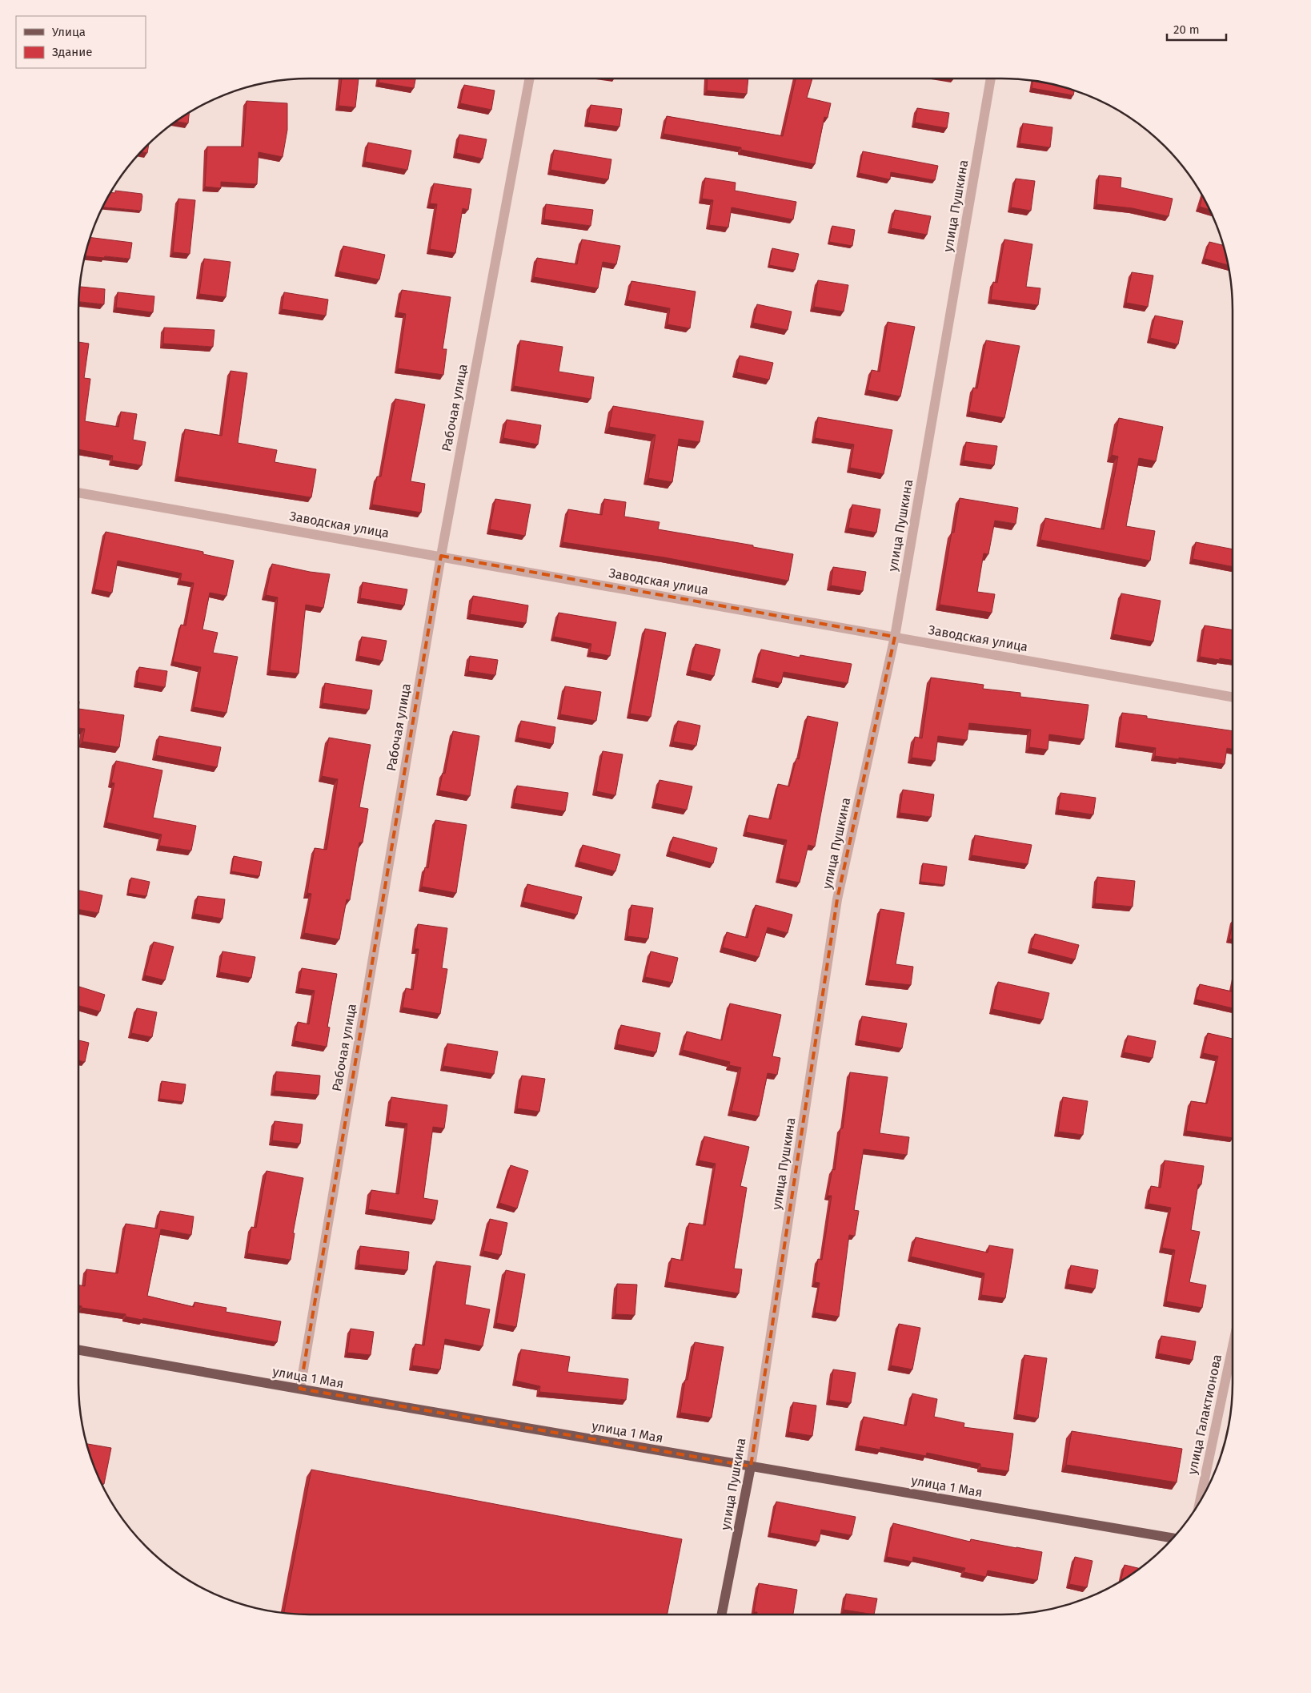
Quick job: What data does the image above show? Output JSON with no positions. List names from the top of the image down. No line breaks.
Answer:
{"streets":{"main road":["улица Пушкина","улица 1 Мая"],"street":["Рабочая улица","Заводская улица","улица Галактионова"]},"crossings":[["улица Пушкина","Заводская улица"],["улица Пушкина","улица 1 Мая"],["Рабочая улица","Заводская улица"],["Рабочая улица","улица 1 Мая"]],"legend":["Улица","Здание"],"scale_bar":"20 m"}
